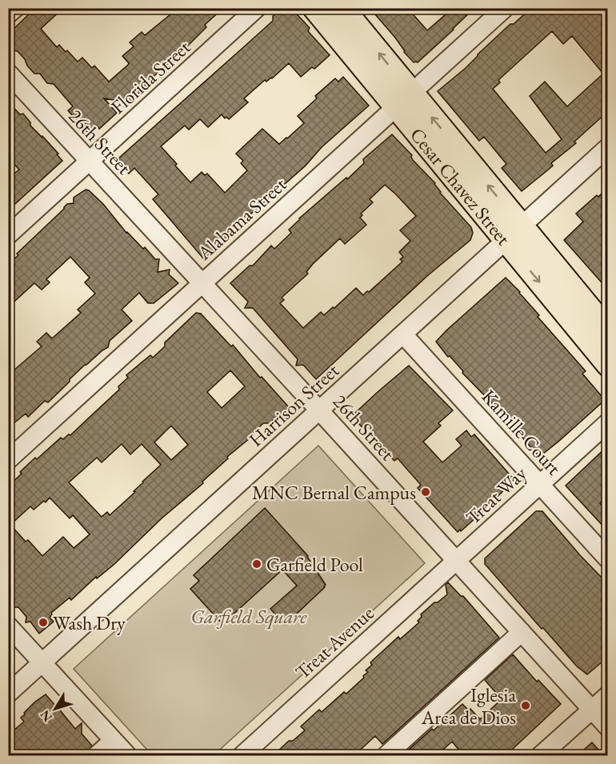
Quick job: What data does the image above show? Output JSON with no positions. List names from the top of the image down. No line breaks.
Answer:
{"streets":{"main road":["Cesar Chavez Street"],"street":["Florida Street","26th Street","Alabama Street","Harrison Street","Kamille Court","Treat Way","Treat Avenue"]},"crossings":[["Florida Street","26th Street"],["26th Street","Alabama Street"],["26th Street","Harrison Street"],["26th Street","Treat Way"],["26th Street","Treat Avenue"],["Cesar Chavez Street","Alabama Street"],["Cesar Chavez Street","Harrison Street"],["Harrison Street","Kamille Court"],["Kamille Court","Treat Way"],["Treat Way","Treat Avenue"]],"parks":["Garfield Square"],"places":["MNC Bernal Campus","Garfield Pool","Wash Dry","Iglesia Arca de Dios"],"north":"bottom left"}
